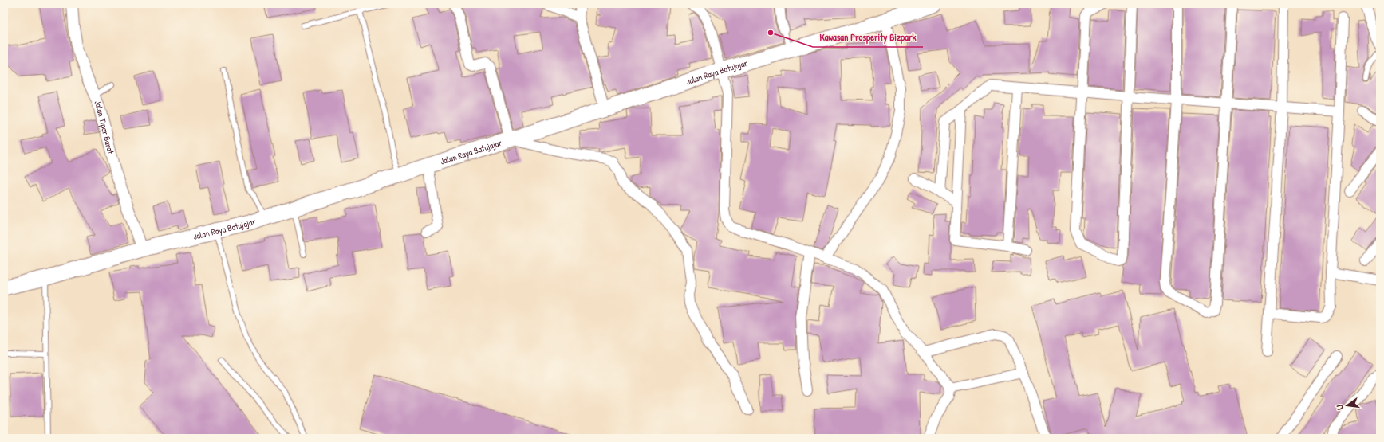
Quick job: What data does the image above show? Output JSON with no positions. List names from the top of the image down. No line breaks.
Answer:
{"streets":{"highway":["Jalan Raya Batujajar"],"street":["Jalan Tipar Barat"]},"crossings":[["Jalan Raya Batujajar","Jalan Tipar Barat"]],"places":["Kawasan Prosperity Bizpark"],"north":"left"}
